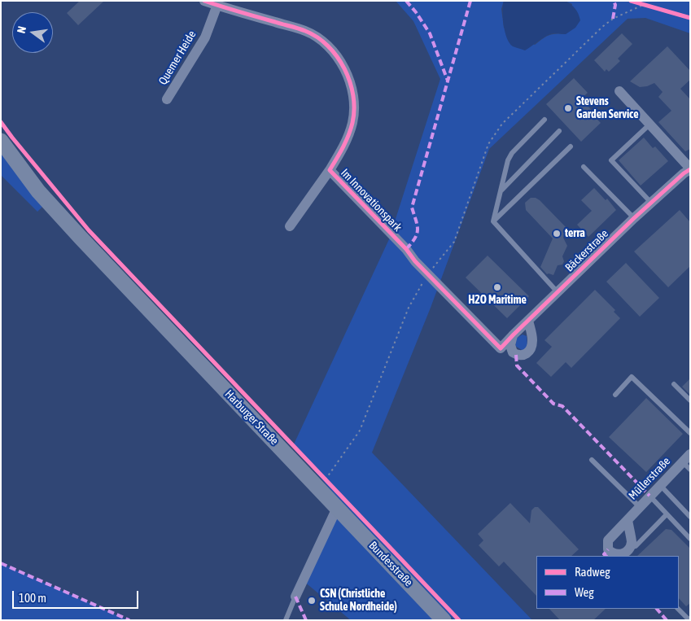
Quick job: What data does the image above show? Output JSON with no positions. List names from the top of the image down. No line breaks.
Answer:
{"streets":{"main road":["Harburger Straße","Bundesstraße"],"street":["Quemer Heide","Im Innovationspark","Bäckerstraße","Müllerstraße"]},"crossings":[["Quemer Heide","Im Innovationspark"],["Im Innovationspark","Bäckerstraße"],["Harburger Straße","Bundesstraße"]],"places":["Stevens Garden Service","terra","H2O Maritime","CSN (Christliche Schule Nordheide)"],"legend":["Radweg","Weg"],"scale_bar":"100 m","north":"left"}
